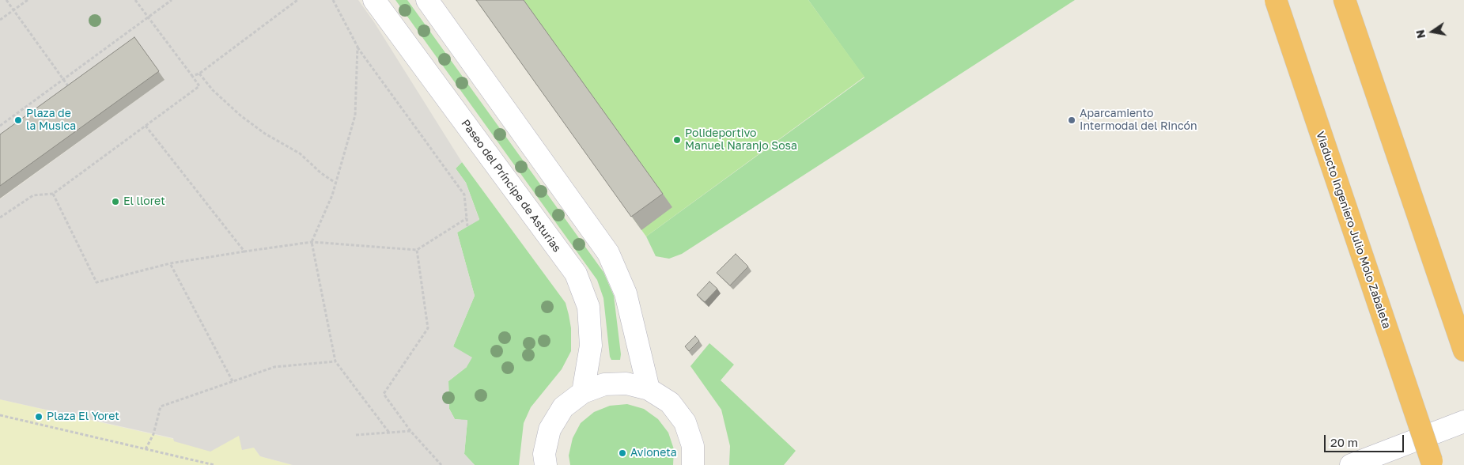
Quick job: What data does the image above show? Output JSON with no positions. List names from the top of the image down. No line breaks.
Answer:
{"streets":{"highway":["Viaducto Ingeniero Julio Molo Zabaleta"],"street":["Paseo del Príncipe de Asturias"]},"places":["Plaza de la Musica","Aparcamiento Intermodal del Rincón","Polideportivo Manuel Naranjo Sosa","El lloret","Plaza El Yoret","Avioneta"],"scale_bar":"20 m","north":"left"}
